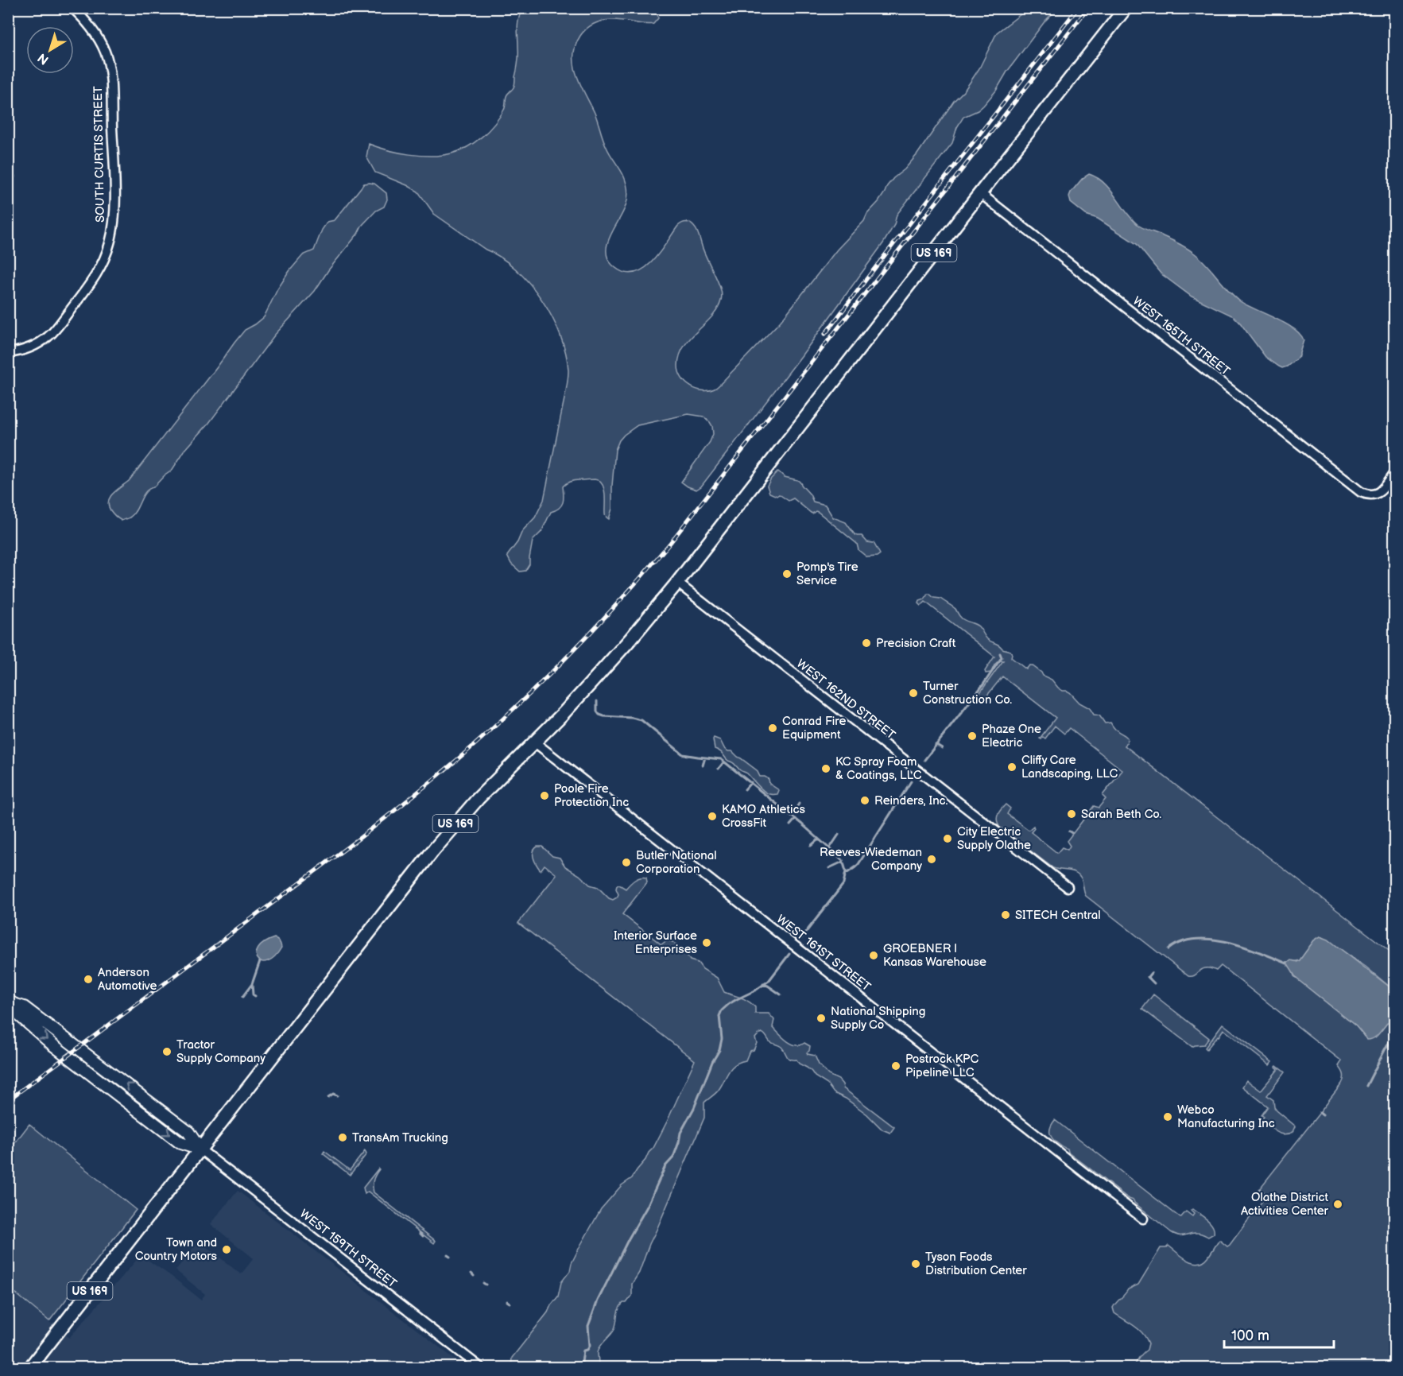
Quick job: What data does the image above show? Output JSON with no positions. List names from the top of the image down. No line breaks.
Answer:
{"streets":{"highway":["US 169"],"main road":["WEST 159TH STREET"],"street":["SOUTH CURTIS STREET","WEST 165TH STREET","WEST 162ND STREET","WEST 161ST STREET"]},"crossings":[["US 169","WEST 165TH STREET"],["US 169","WEST 162ND STREET"],["US 169","WEST 161ST STREET"],["US 169","WEST 159TH STREET"]],"places":["Pomp's Tire Service","Precision Craft","Turner Construction Co.","Conrad Fire Equipment","Phaze One Electric","Cliffy Care Landscaping, LLC","KC Spray Foam & Coatings, LLC","Poole Fire Protection Inc","Reinders, Inc.","Sarah Beth Co.","KAMO Athletics CrossFit","City Electric Supply Olathe","Reeves-Wiedeman Company","Butler National Corporation","SITECH Central","Interior Surface Enterprises","GROEBNER | Kansas Warehouse","Anderson Automotive","National Shipping Supply Co","Tractor Supply Company","Postrock KPC Pipeline LLC","Webco Manufacturing Inc","TransAm Trucking","Olathe District Activities Center","Town and Country Motors","Tyson Foods Distribution Center"],"scale_bar":"100 m","north":"bottom left"}
